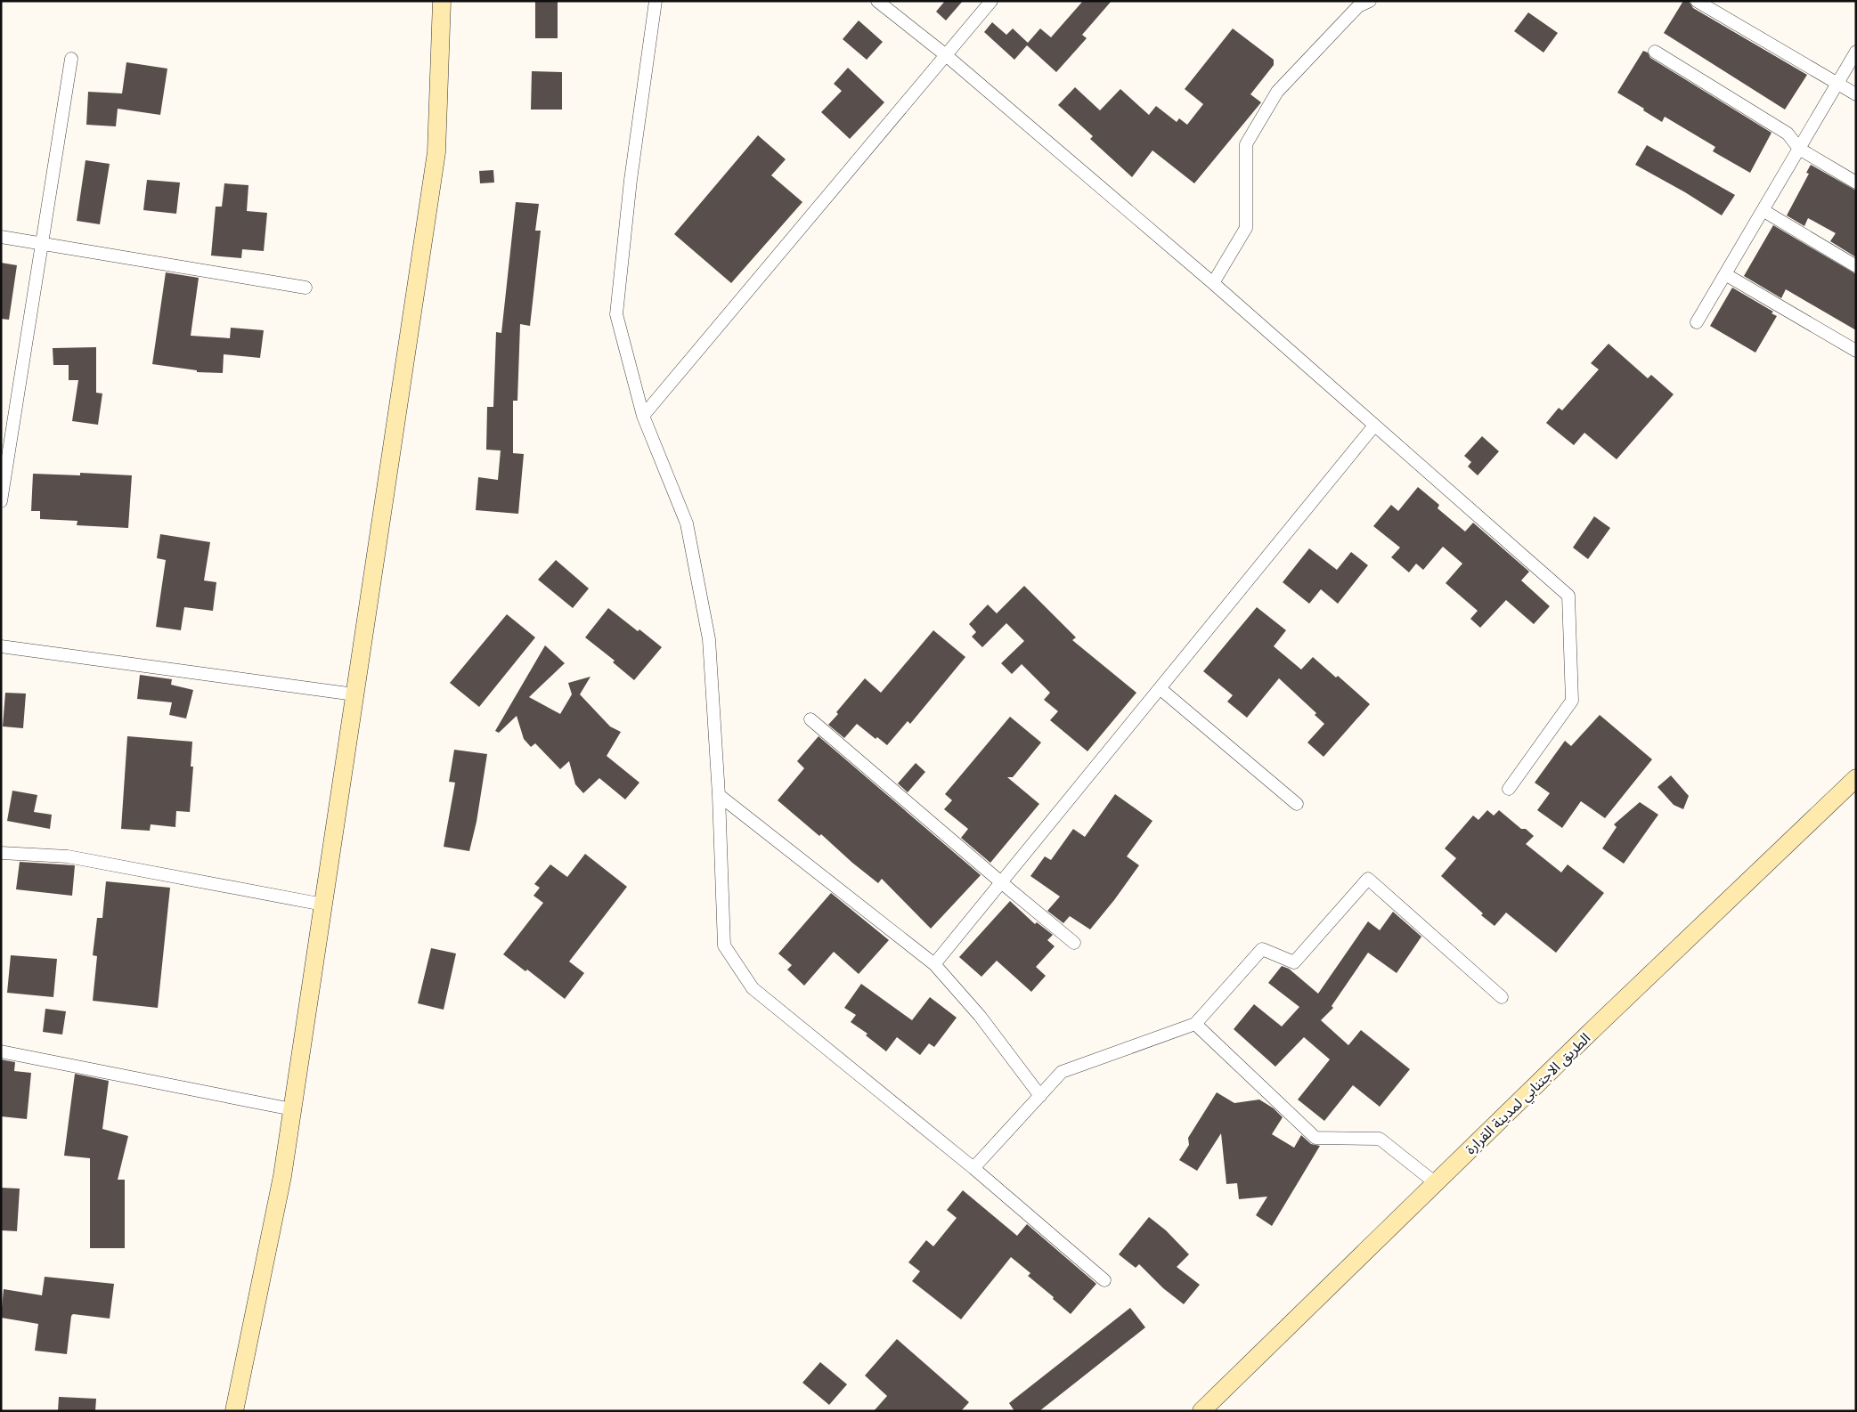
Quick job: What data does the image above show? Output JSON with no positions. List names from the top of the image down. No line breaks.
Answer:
{"streets":{"main road":["الطريق الاجتنابي لمدينة القرارة"]}}
